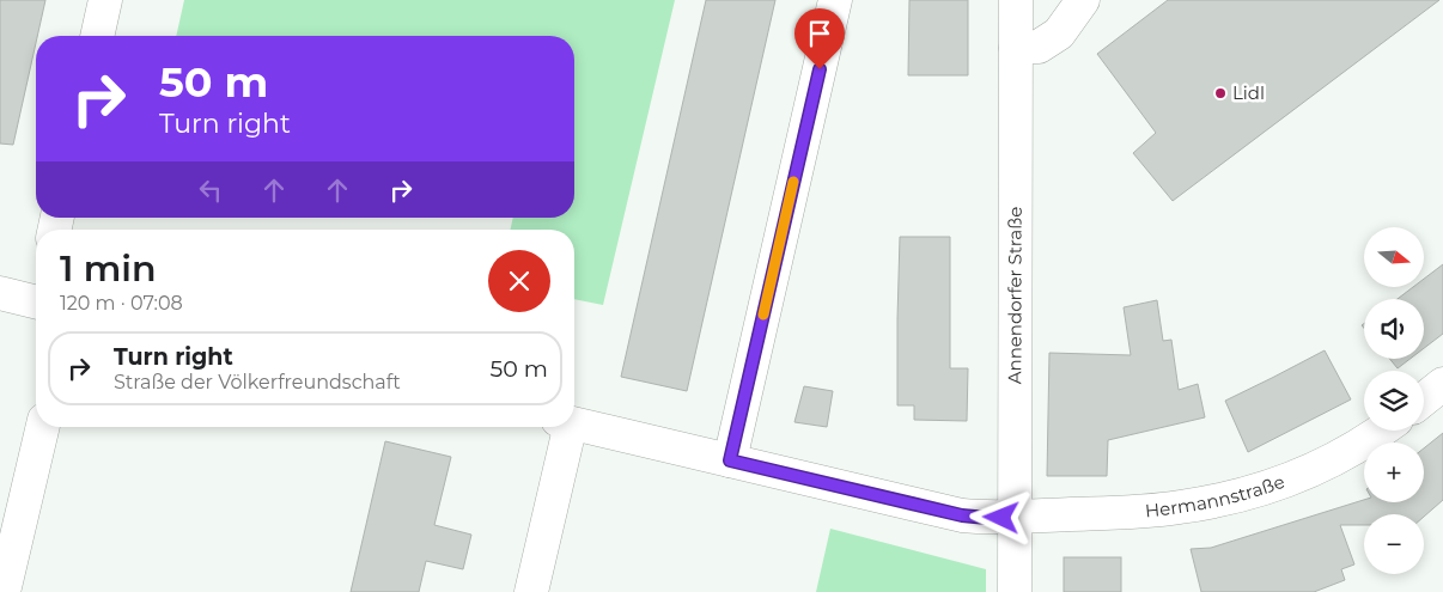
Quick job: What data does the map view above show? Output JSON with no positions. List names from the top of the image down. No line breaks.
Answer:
{"streets":{"street":["Annendorfer Straße","Hermannstraße"]},"crossings":[["Annendorfer Straße","Hermannstraße"]],"places":["Lidl"],"north":"right","page":{"turn":["50 m","Turn right"],"map_buttons":["+","−"],"heading":["1 min","120 m · 07:08"],"list":[{"name":"Turn right","note":"Straße der Völkerfreundschaft","value":"50 m"}]}}
